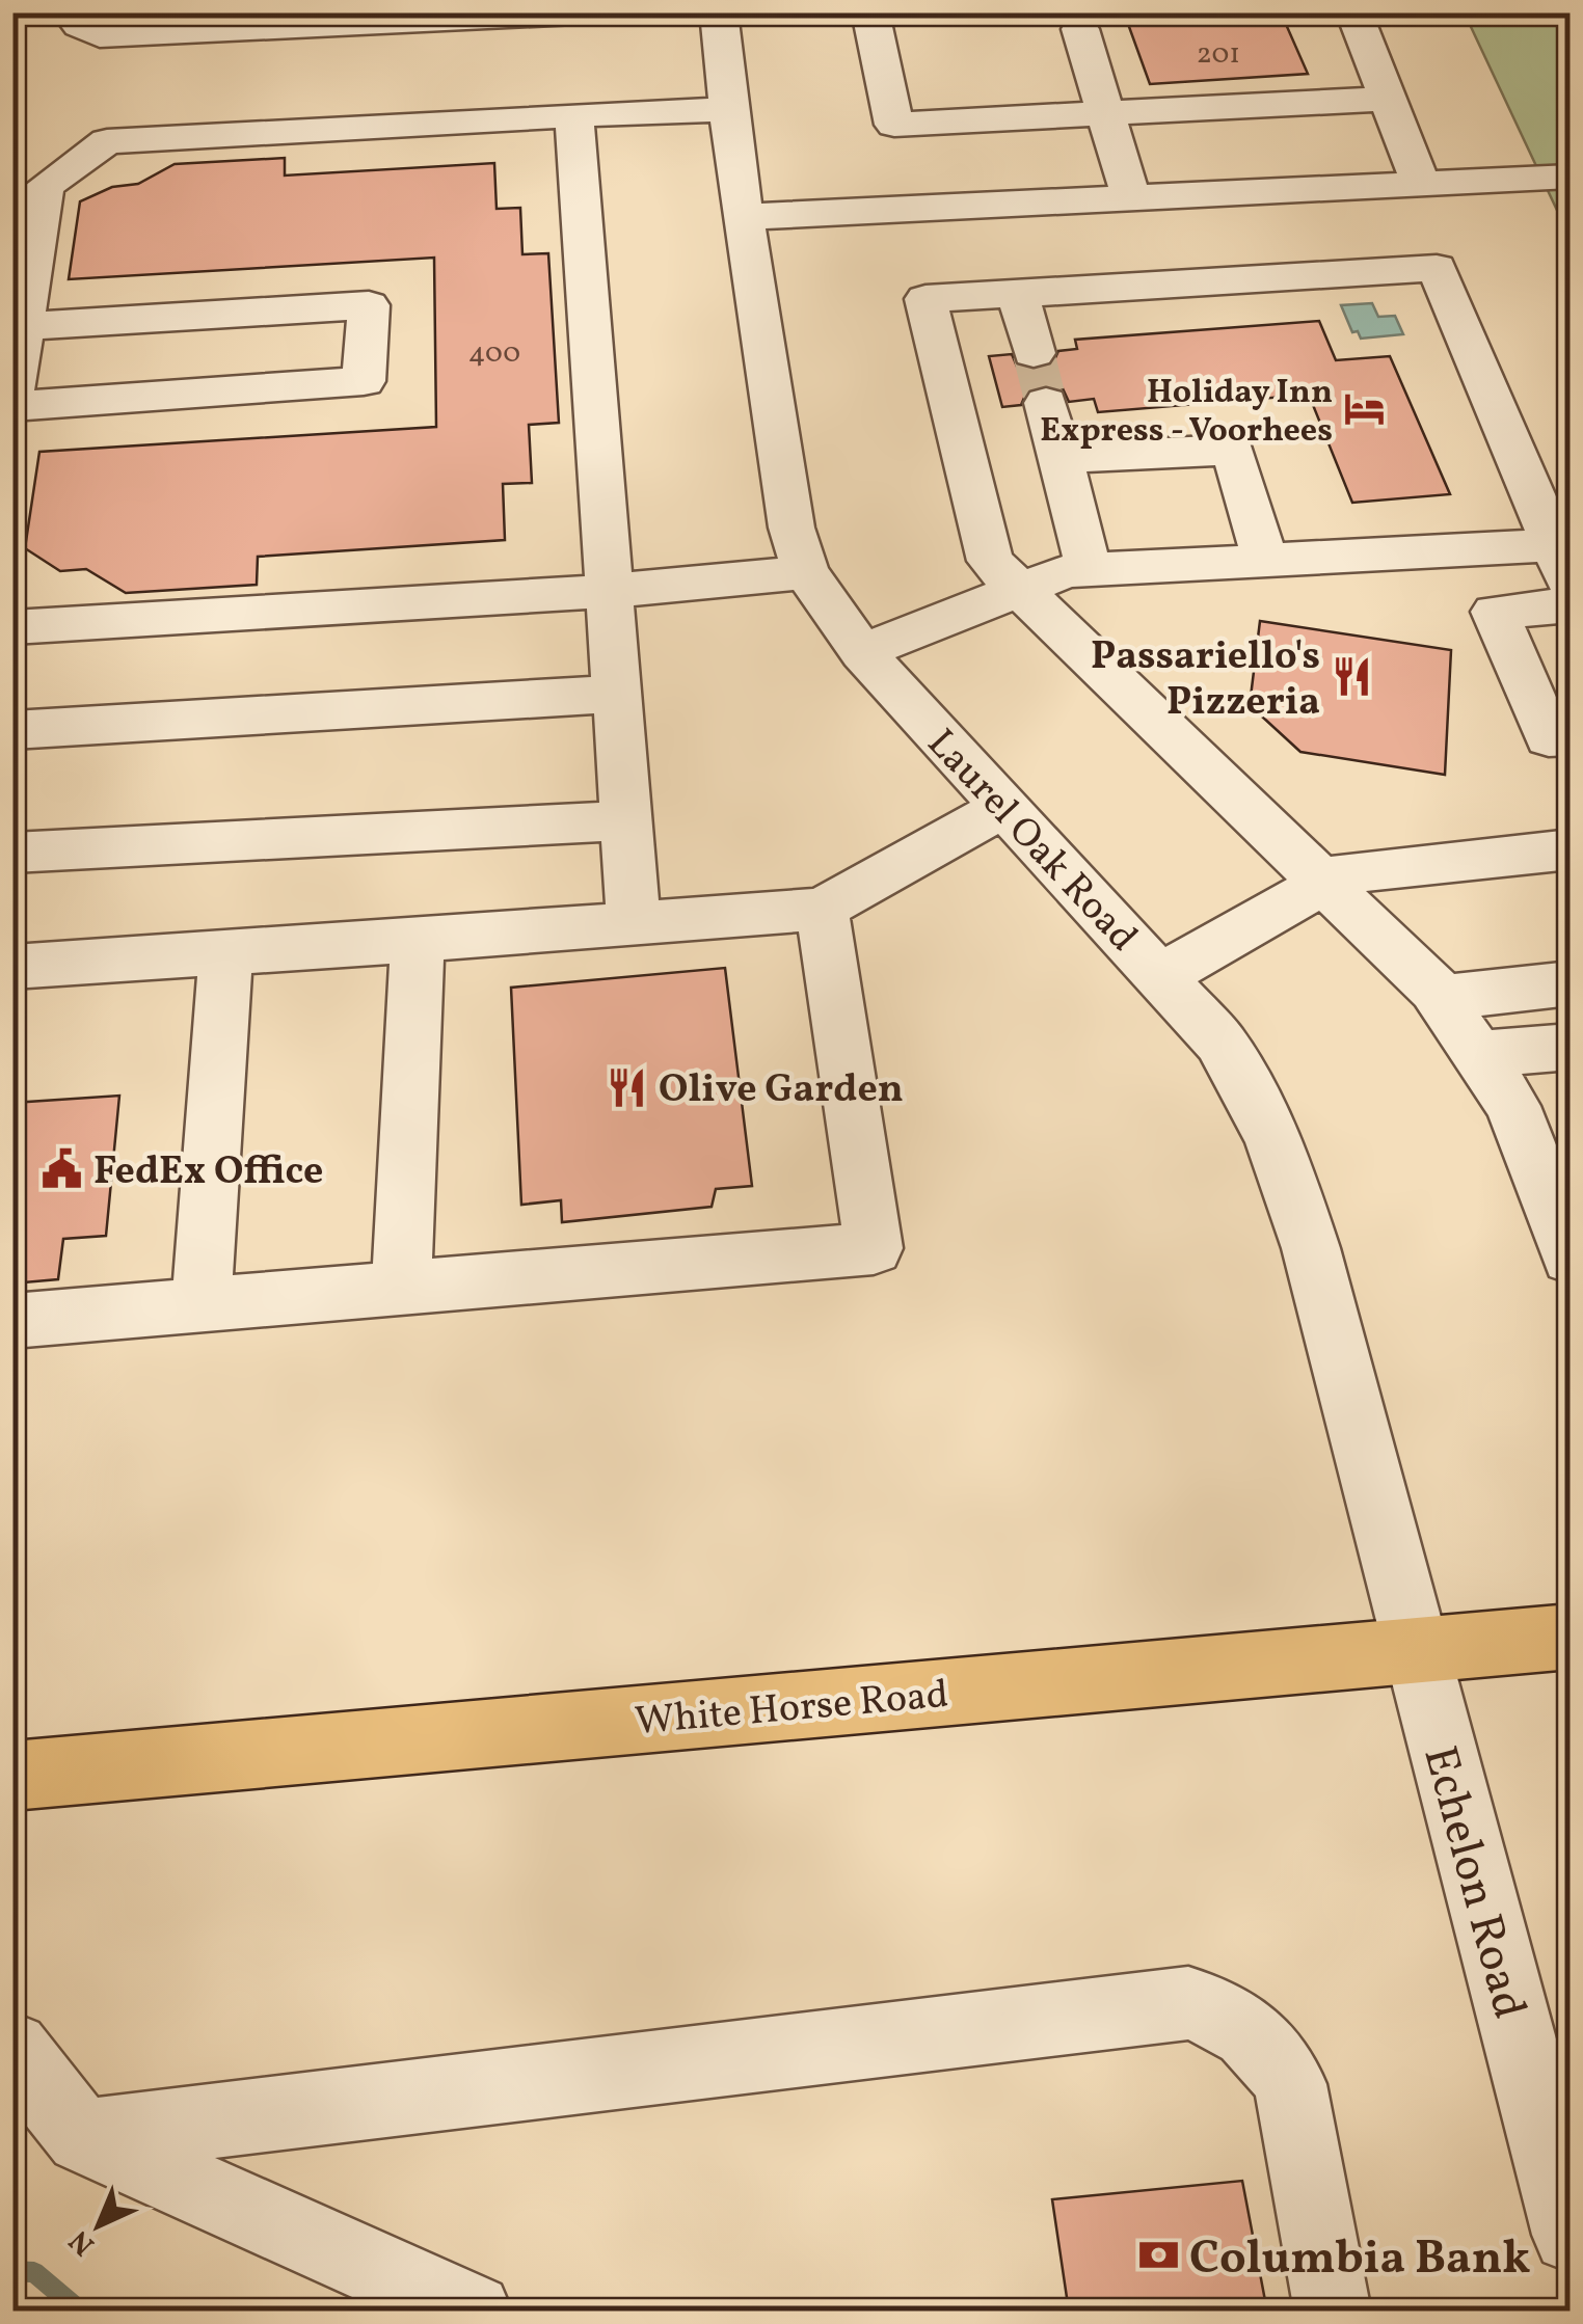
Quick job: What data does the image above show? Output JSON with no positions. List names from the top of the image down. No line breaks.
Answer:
{"streets":{"main road":["White Horse Road"],"street":["Laurel Oak Road","Echelon Road"]},"crossings":[["Laurel Oak Road","White Horse Road"],["Laurel Oak Road","Echelon Road"],["White Horse Road","Echelon Road"]],"places":{"hotel":["Holiday Inn Express - Voorhees"],"restaurant":["Passariello's Pizzeria","Olive Garden"],"public building":["FedEx Office"],"bank":["Columbia Bank"]},"house_numbers":["201","400"],"north":"bottom left"}
